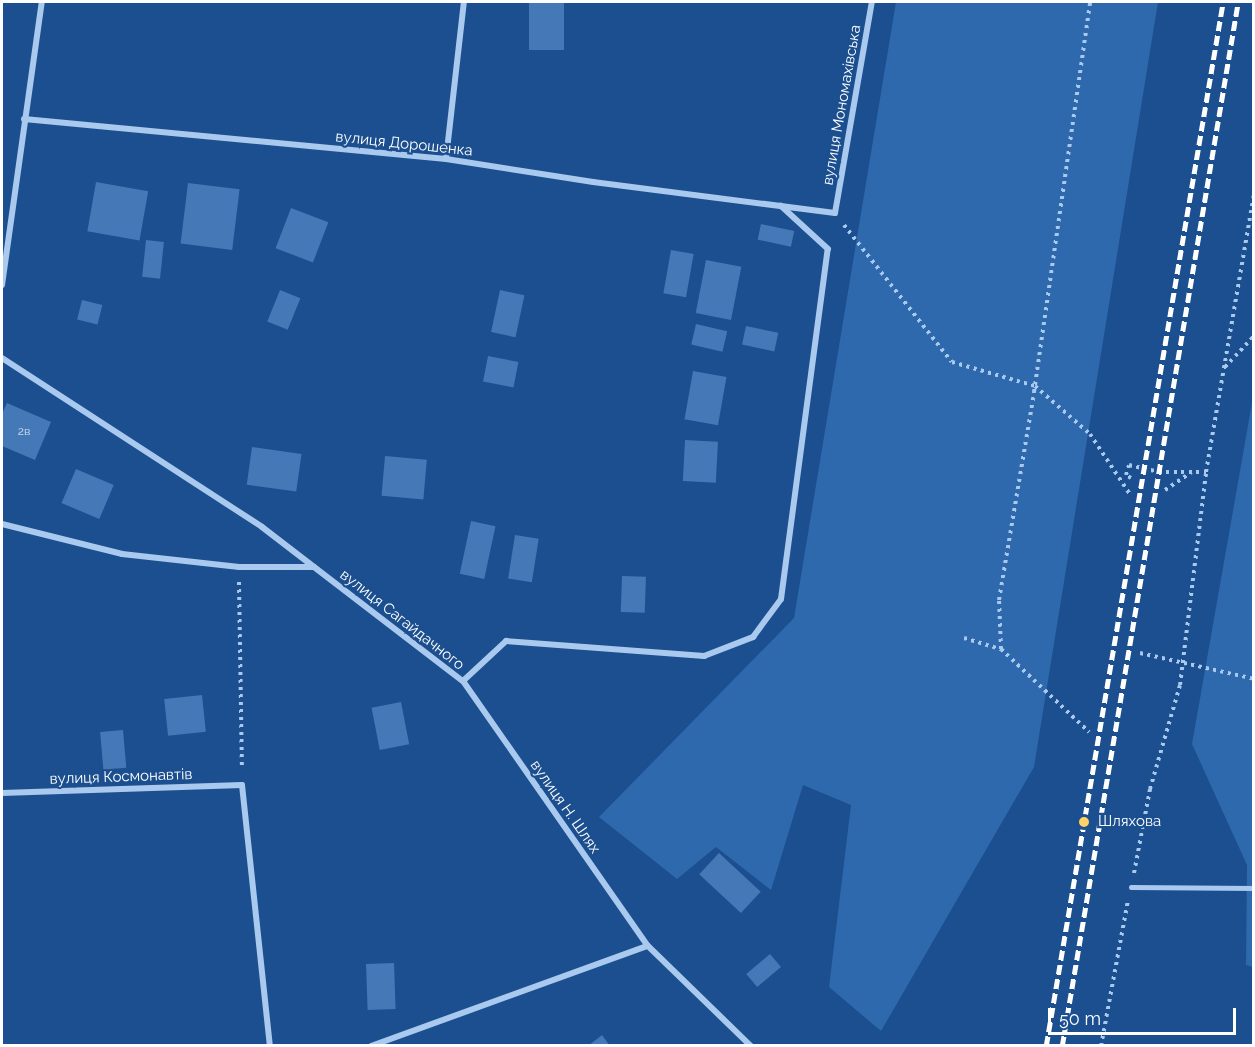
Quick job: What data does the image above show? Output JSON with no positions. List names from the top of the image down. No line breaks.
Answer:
{"streets":{"street":["вулиця Мономахівська","вулиця Дорошенка","вулиця Сагайдачного","вулиця Космонавтів","вулиця Н. Шлях"]},"crossings":[["вулиця Мономахівська","вулиця Дорошенка"],["вулиця Дорошенка","вулиця Сагайдачного"],["вулиця Сагайдачного","вулиця Н. Шлях"]],"places":["Шляхова"],"house_numbers":["2в"],"scale_bar":"50 m"}
